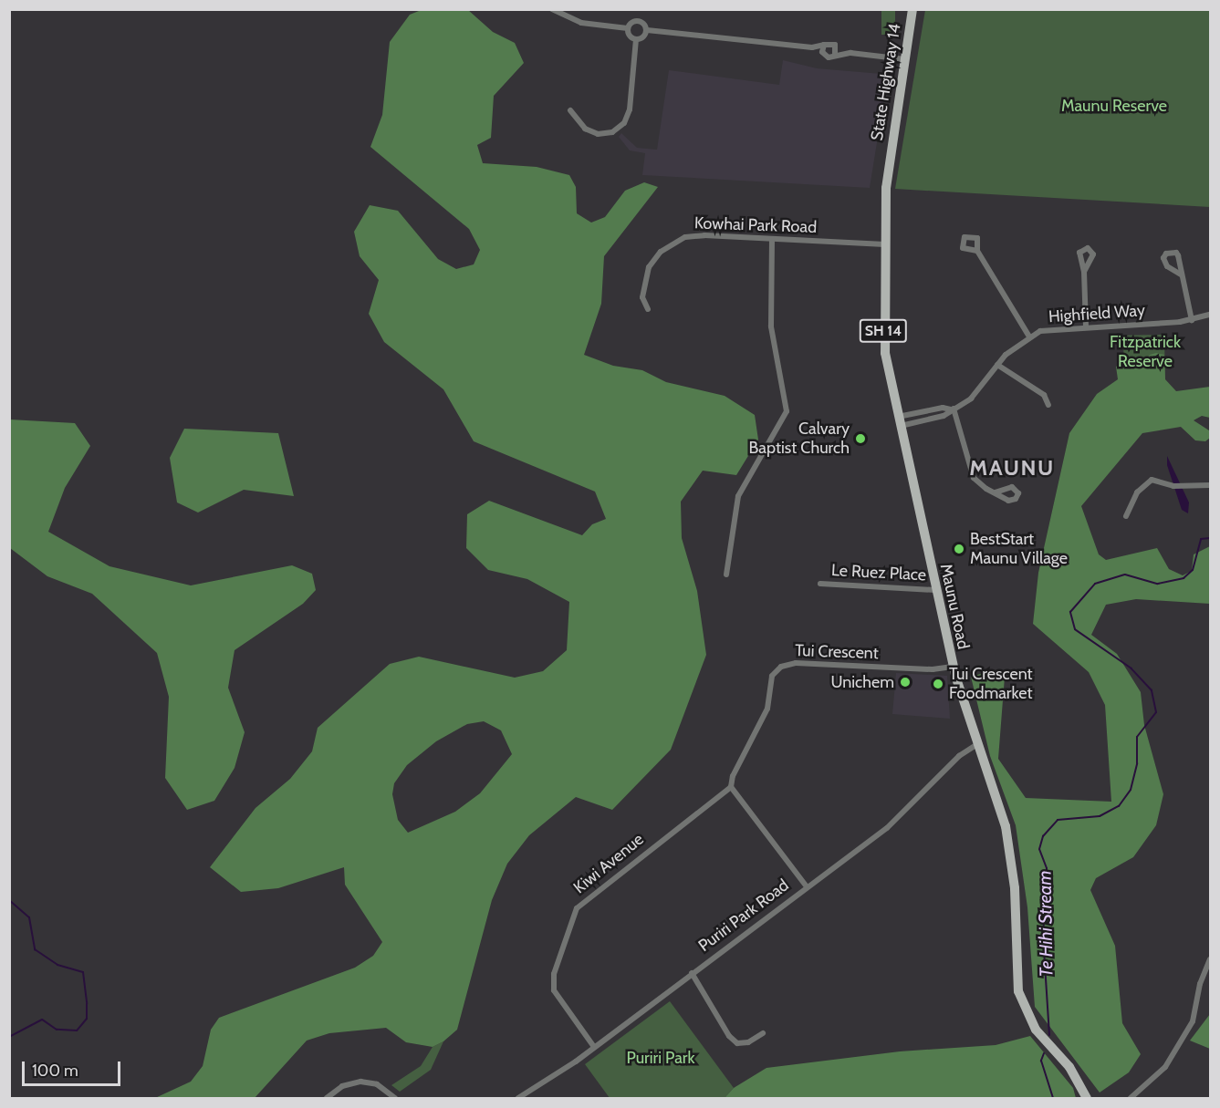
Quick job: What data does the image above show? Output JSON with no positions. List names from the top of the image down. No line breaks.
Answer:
{"streets":{"main road":["State Highway 14","SH 14","Maunu Road"],"street":["Kowhai Park Road","Highfield Way","Le Ruez Place","Tui Crescent","Kiwi Avenue","Puriri Park Road"]},"crossings":[["State Highway 14","Maunu Road"],["Kowhai Park Road","Maunu Road"],["Highfield Way","Maunu Road"],["Le Ruez Place","Maunu Road"],["Maunu Road","Tui Crescent"],["Maunu Road","Puriri Park Road"],["Tui Crescent","Kiwi Avenue"],["Kiwi Avenue","Puriri Park Road"]],"districts":["MAUNU"],"water":["Te Hihi Stream"],"parks":["Maunu Reserve","Fitzpatrick Reserve","Puriri Park"],"places":["Calvary Baptist Church","BestStart Maunu Village","Unichem","Tui Crescent Foodmarket"],"scale_bar":"100 m"}
